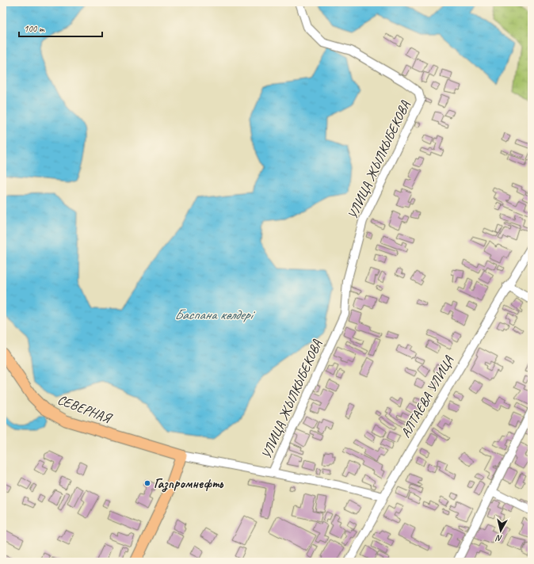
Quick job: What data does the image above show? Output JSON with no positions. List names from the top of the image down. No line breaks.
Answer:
{"streets":{"main road":["СЕВЕРНАЯ"],"street":["УЛИЦА ЖЫЛКЫБЕКОВА","АЛТАЕВА УЛИЦА"]},"water":["Баспана көлдері"],"places":["Газпромнефть"],"scale_bar":"100 m","north":"bottom"}
